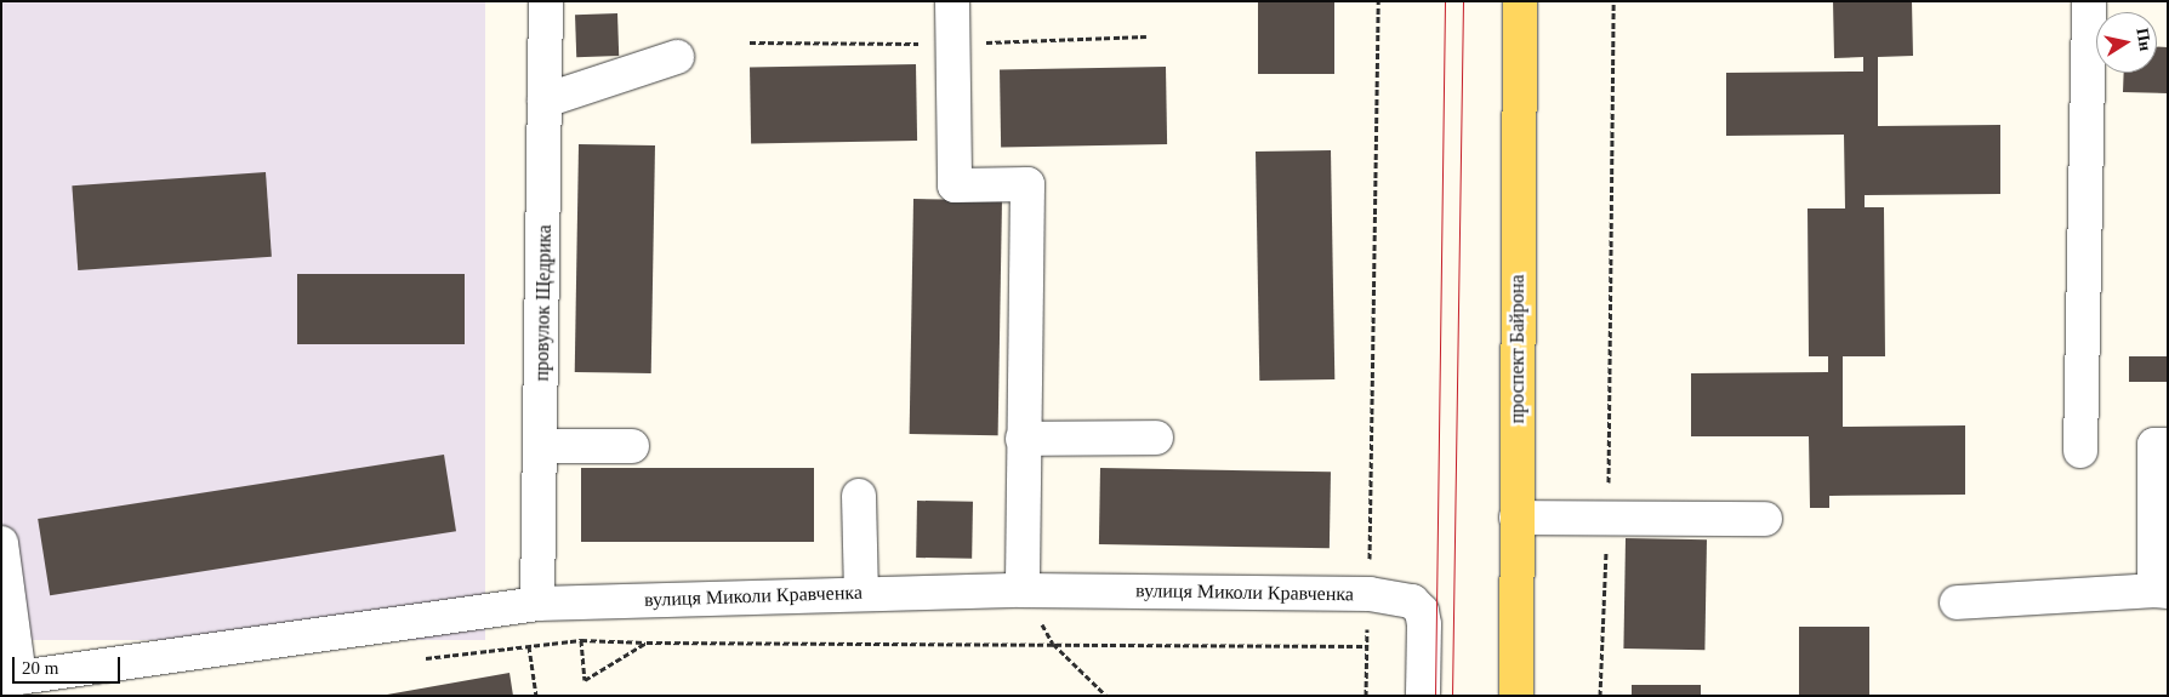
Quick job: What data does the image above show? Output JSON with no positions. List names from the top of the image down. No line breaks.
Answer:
{"streets":{"main road":["проспект Байрона"],"street":["провулок Щедрика","вулиця Миколи Кравченка"]},"crossings":[["провулок Щедрика","вулиця Миколи Кравченка"]],"scale_bar":"20 m","north":"right"}
